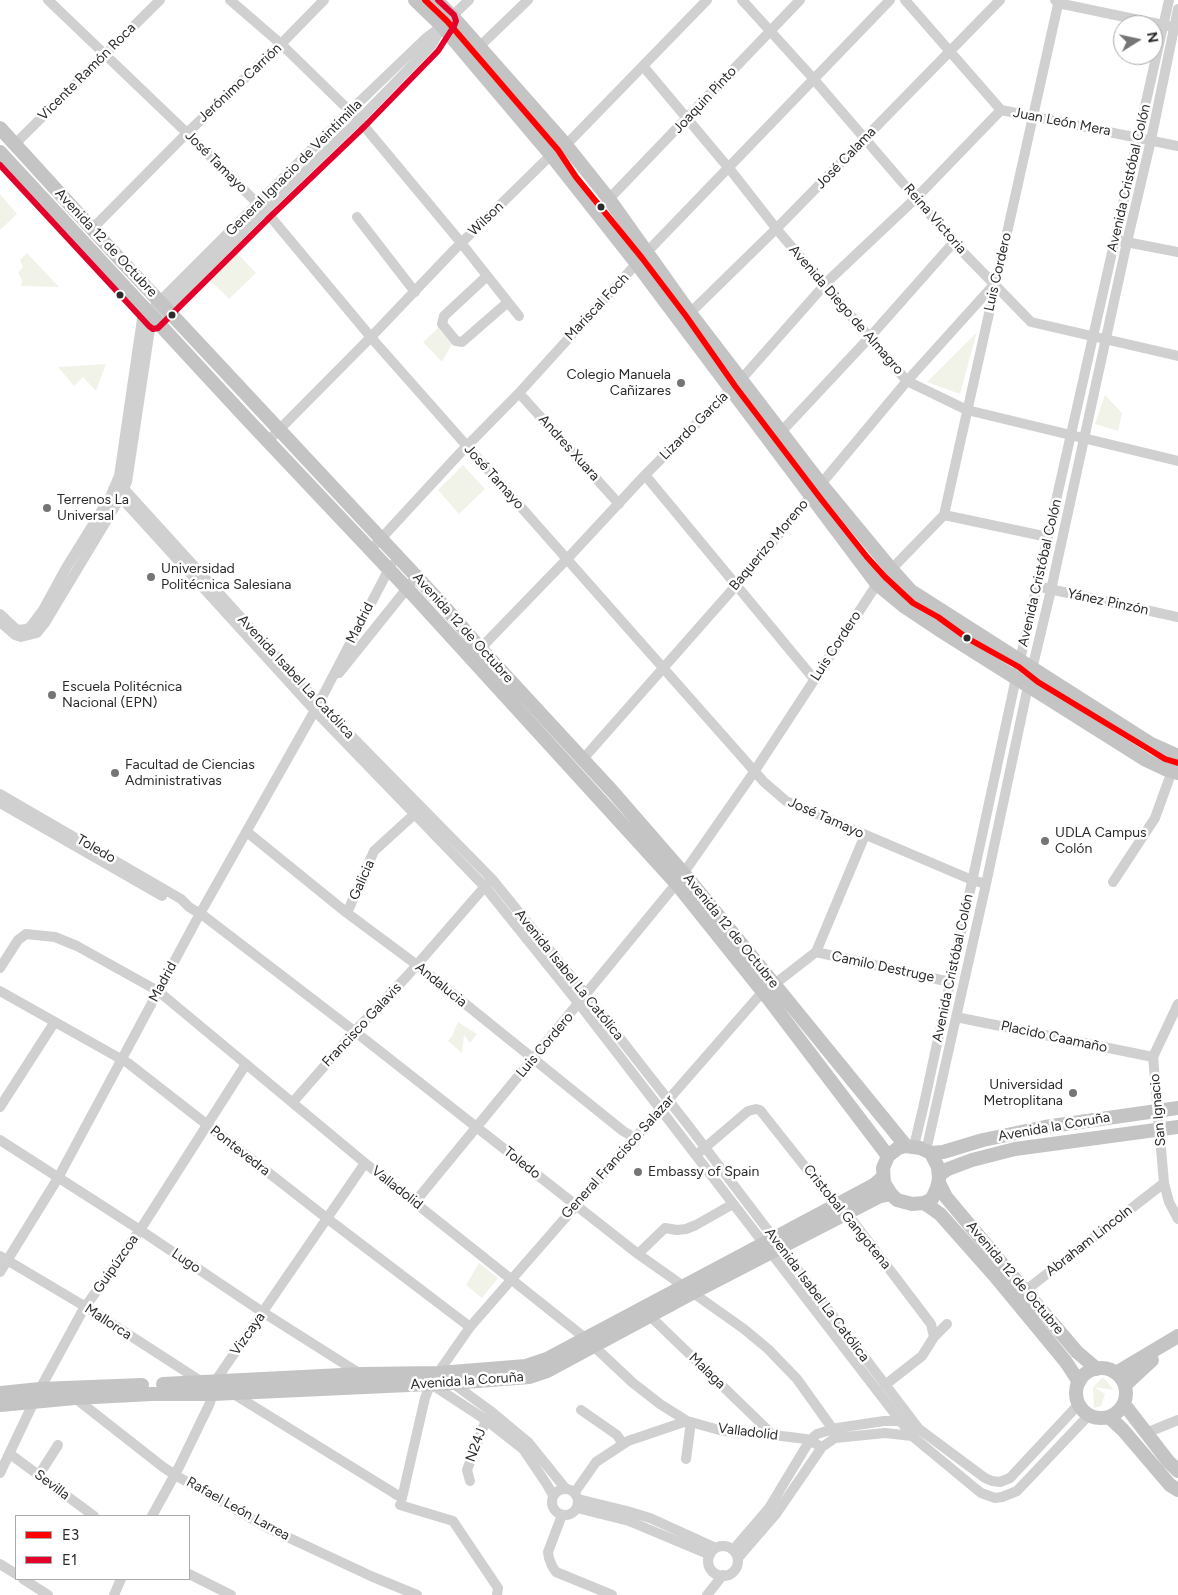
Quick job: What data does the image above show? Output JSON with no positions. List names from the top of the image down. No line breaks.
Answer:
{"streets":{"main road":["Avenida 12 de Octubre","Avenida la Coruña"],"street":["Vicente Ramón Roca","Jerónimo Carrión","Joaquin Pinto","Juan León Mera","José Calama","José Tamayo","General Ignacio de Veintimilla","Avenida Cristóbal Colón","Wilson","Reina Victoria","Luis Cordero","Mariscal Foch","Avenida Diego de Almagro","Lizardo García","Andres Xuara","Baquerizo Moreno","Yánez Pinzón","Madrid","Avenida Isabel La Católica","Toledo","Galicia","Camilo Destruge","Andalucia","Francisco Galavis","Placido Caamaño","San Ignacio","Pontevedra","General Francisco Salazar","Valladolid","Cristobal Gangotena","Abraham Lincoln","Lugo","Guipúzcoa","Mallorca","Vizcaya","Malaga","N24J","Sevilla","Rafael León Larrea"]},"crossings":[["Vicente Ramón Roca","José Tamayo"],["Vicente Ramón Roca","Avenida 12 de Octubre"],["Jerónimo Carrión","José Tamayo"],["Jerónimo Carrión","Avenida 12 de Octubre"],["Joaquin Pinto","Reina Victoria"],["Joaquin Pinto","Avenida Diego de Almagro"],["Juan León Mera","José Calama"],["Juan León Mera","Avenida Cristóbal Colón"],["Juan León Mera","Luis Cordero"],["Juan León Mera","Lizardo García"],["José Calama","Reina Victoria"],["José Calama","Avenida Diego de Almagro"],["José Tamayo","General Ignacio de Veintimilla"],["José Tamayo","Avenida Cristóbal Colón"],["José Tamayo","Wilson"],["José Tamayo","Luis Cordero"],["José Tamayo","Mariscal Foch"],["José Tamayo","Lizardo García"],["José Tamayo","Baquerizo Moreno"],["José Tamayo","General Francisco Salazar"],["General Ignacio de Veintimilla","Avenida 12 de Octubre"],["Avenida Cristóbal Colón","Reina Victoria"],["Avenida Cristóbal Colón","Avenida 12 de Octubre"],["Avenida Cristóbal Colón","Avenida Diego de Almagro"],["Avenida Cristóbal Colón","Yánez Pinzón"],["Avenida Cristóbal Colón","Camilo Destruge"],["Avenida Cristóbal Colón","Placido Caamaño"],["Avenida Cristóbal Colón","Avenida la Coruña"],["Wilson","Avenida 12 de Octubre"],["Wilson","Avenida Diego de Almagro"],["Reina Victoria","Luis Cordero"],["Reina Victoria","Mariscal Foch"],["Reina Victoria","Lizardo García"],["Reina Victoria","Baquerizo Moreno"],["Avenida 12 de Octubre","Luis Cordero"],["Avenida 12 de Octubre","Mariscal Foch"],["Avenida 12 de Octubre","Lizardo García"],["Avenida 12 de Octubre","Baquerizo Moreno"],["Avenida 12 de Octubre","Madrid"],["Avenida 12 de Octubre","Avenida Isabel La Católica"],["Avenida 12 de Octubre","Avenida la Coruña"],["Avenida 12 de Octubre","General Francisco Salazar"],["Avenida 12 de Octubre","Abraham Lincoln"],["Luis Cordero","Avenida Diego de Almagro"],["Luis Cordero","Baquerizo Moreno"],["Luis Cordero","Avenida Isabel La Católica"],["Luis Cordero","Toledo"],["Luis Cordero","Andalucia"],["Luis Cordero","Valladolid"],["Mariscal Foch","Avenida Diego de Almagro"],["Mariscal Foch","Andres Xuara"],["Avenida Diego de Almagro","Lizardo García"],["Avenida Diego de Almagro","Baquerizo Moreno"],["Lizardo García","Andres Xuara"],["Madrid","Avenida Isabel La Católica"],["Madrid","Toledo"],["Madrid","Andalucia"],["Madrid","Pontevedra"],["Madrid","Valladolid"],["Madrid","Lugo"],["Madrid","Mallorca"],["Avenida Isabel La Católica","Galicia"],["Avenida Isabel La Católica","Francisco Galavis"],["Avenida Isabel La Católica","Avenida la Coruña"],["Avenida Isabel La Católica","General Francisco Salazar"],["Avenida Isabel La Católica","Cristobal Gangotena"],["Toledo","Francisco Galavis"],["Toledo","Avenida la Coruña"],["Toledo","General Francisco Salazar"],["Galicia","Andalucia"],["Camilo Destruge","General Francisco Salazar"],["Andalucia","Francisco Galavis"],["Andalucia","General Francisco Salazar"],["Francisco Galavis","Valladolid"],["Placido Caamaño","San Ignacio"],["San Ignacio","Avenida la Coruña"],["San Ignacio","Abraham Lincoln"],["Avenida la Coruña","General Francisco Salazar"],["Avenida la Coruña","Valladolid"],["Avenida la Coruña","Cristobal Gangotena"],["Avenida la Coruña","Lugo"],["Avenida la Coruña","Guipúzcoa"],["Avenida la Coruña","Mallorca"],["Avenida la Coruña","Vizcaya"],["Avenida la Coruña","Malaga"],["Avenida la Coruña","Rafael León Larrea"],["Pontevedra","General Francisco Salazar"],["Pontevedra","Guipúzcoa"],["Pontevedra","Vizcaya"],["General Francisco Salazar","Valladolid"],["Valladolid","Guipúzcoa"],["Valladolid","Vizcaya"],["Valladolid","Malaga"],["Lugo","Guipúzcoa"],["Lugo","Vizcaya"],["Guipúzcoa","Mallorca"],["Guipúzcoa","Sevilla"],["Mallorca","Vizcaya"],["Vizcaya","Rafael León Larrea"]],"places":["Colegio Manuela Cañizares","Terrenos La Universal","Universidad Politécnica Salesiana","Escuela Politécnica Nacional (EPN)","Facultad de Ciencias Administrativas","UDLA Campus Colón","Universidad Metroplitana","Embassy of Spain"],"lines":["transit line E3","transit line E1"],"legend":["E3","E1"],"north":"right"}
